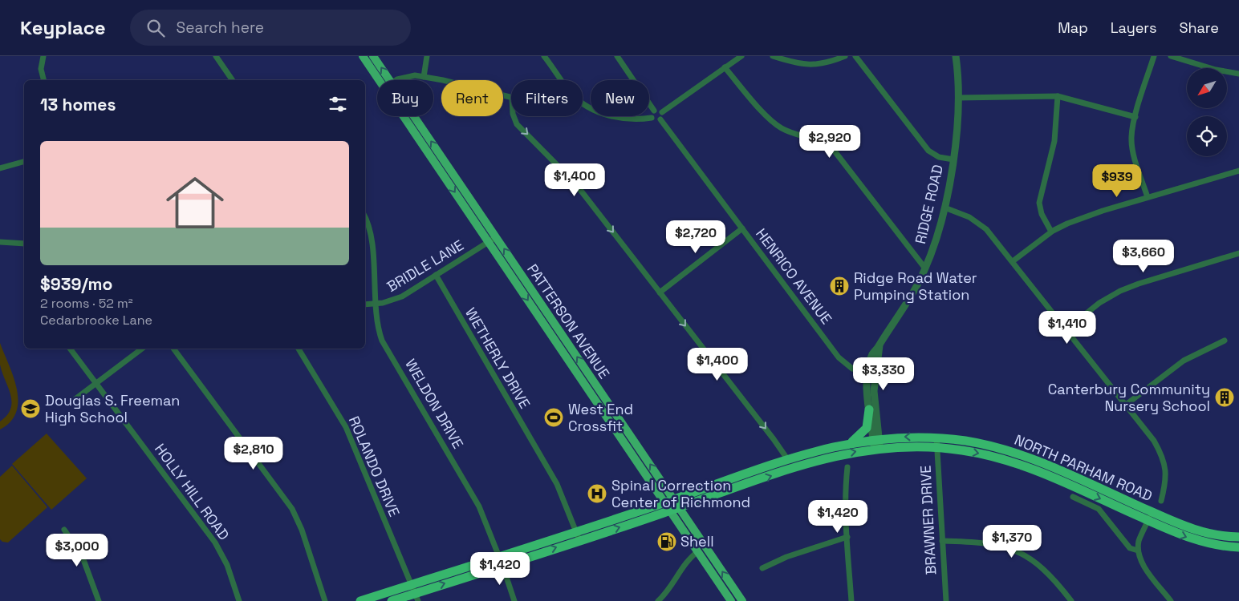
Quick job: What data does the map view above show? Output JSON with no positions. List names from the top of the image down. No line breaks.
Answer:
{"streets":{"highway":["NORTH PARHAM ROAD"],"main road":["PATTERSON AVENUE"],"street":["RIDGE ROAD","BRIDLE LANE","HENRICO AVENUE","WETHERLY DRIVE","WELDON DRIVE","ROLANDO DRIVE","HOLLY HILL ROAD","BRAWNER DRIVE"]},"crossings":[["RIDGE ROAD","HENRICO AVENUE"],["RIDGE ROAD","NORTH PARHAM ROAD"],["BRIDLE LANE","PATTERSON AVENUE"],["BRIDLE LANE","WETHERLY DRIVE"],["BRIDLE LANE","WELDON DRIVE"],["PATTERSON AVENUE","NORTH PARHAM ROAD"],["WETHERLY DRIVE","NORTH PARHAM ROAD"],["WELDON DRIVE","NORTH PARHAM ROAD"],["ROLANDO DRIVE","NORTH PARHAM ROAD"],["NORTH PARHAM ROAD","BRAWNER DRIVE"]],"places":{"building":["Ridge Road Water Pumping Station","Canterbury Community Nursery School"],"school or university":["Douglas S. Freeman High School"],"sports":["West End Crossfit"],"hospital":["Spinal Correction Center of Richmond"],"fuel station":["Shell"]},"north":"bottom left","page":{"header":"Keyplace","search":"Search here","nav":["Map","Layers","Share"],"chip":["Buy","Rent","Filters","New"],"heading":"13 homes","price":["$2,920","$1,400","$939","$2,720","$3,660","$1,410","$1,400","$3,330","$2,810","$1,420","$1,370","$3,000","$1,420"],"list":[{"name":"$939/mo","note":"2 rooms · 52 m² · Cedarbrooke Lane"}]}}
